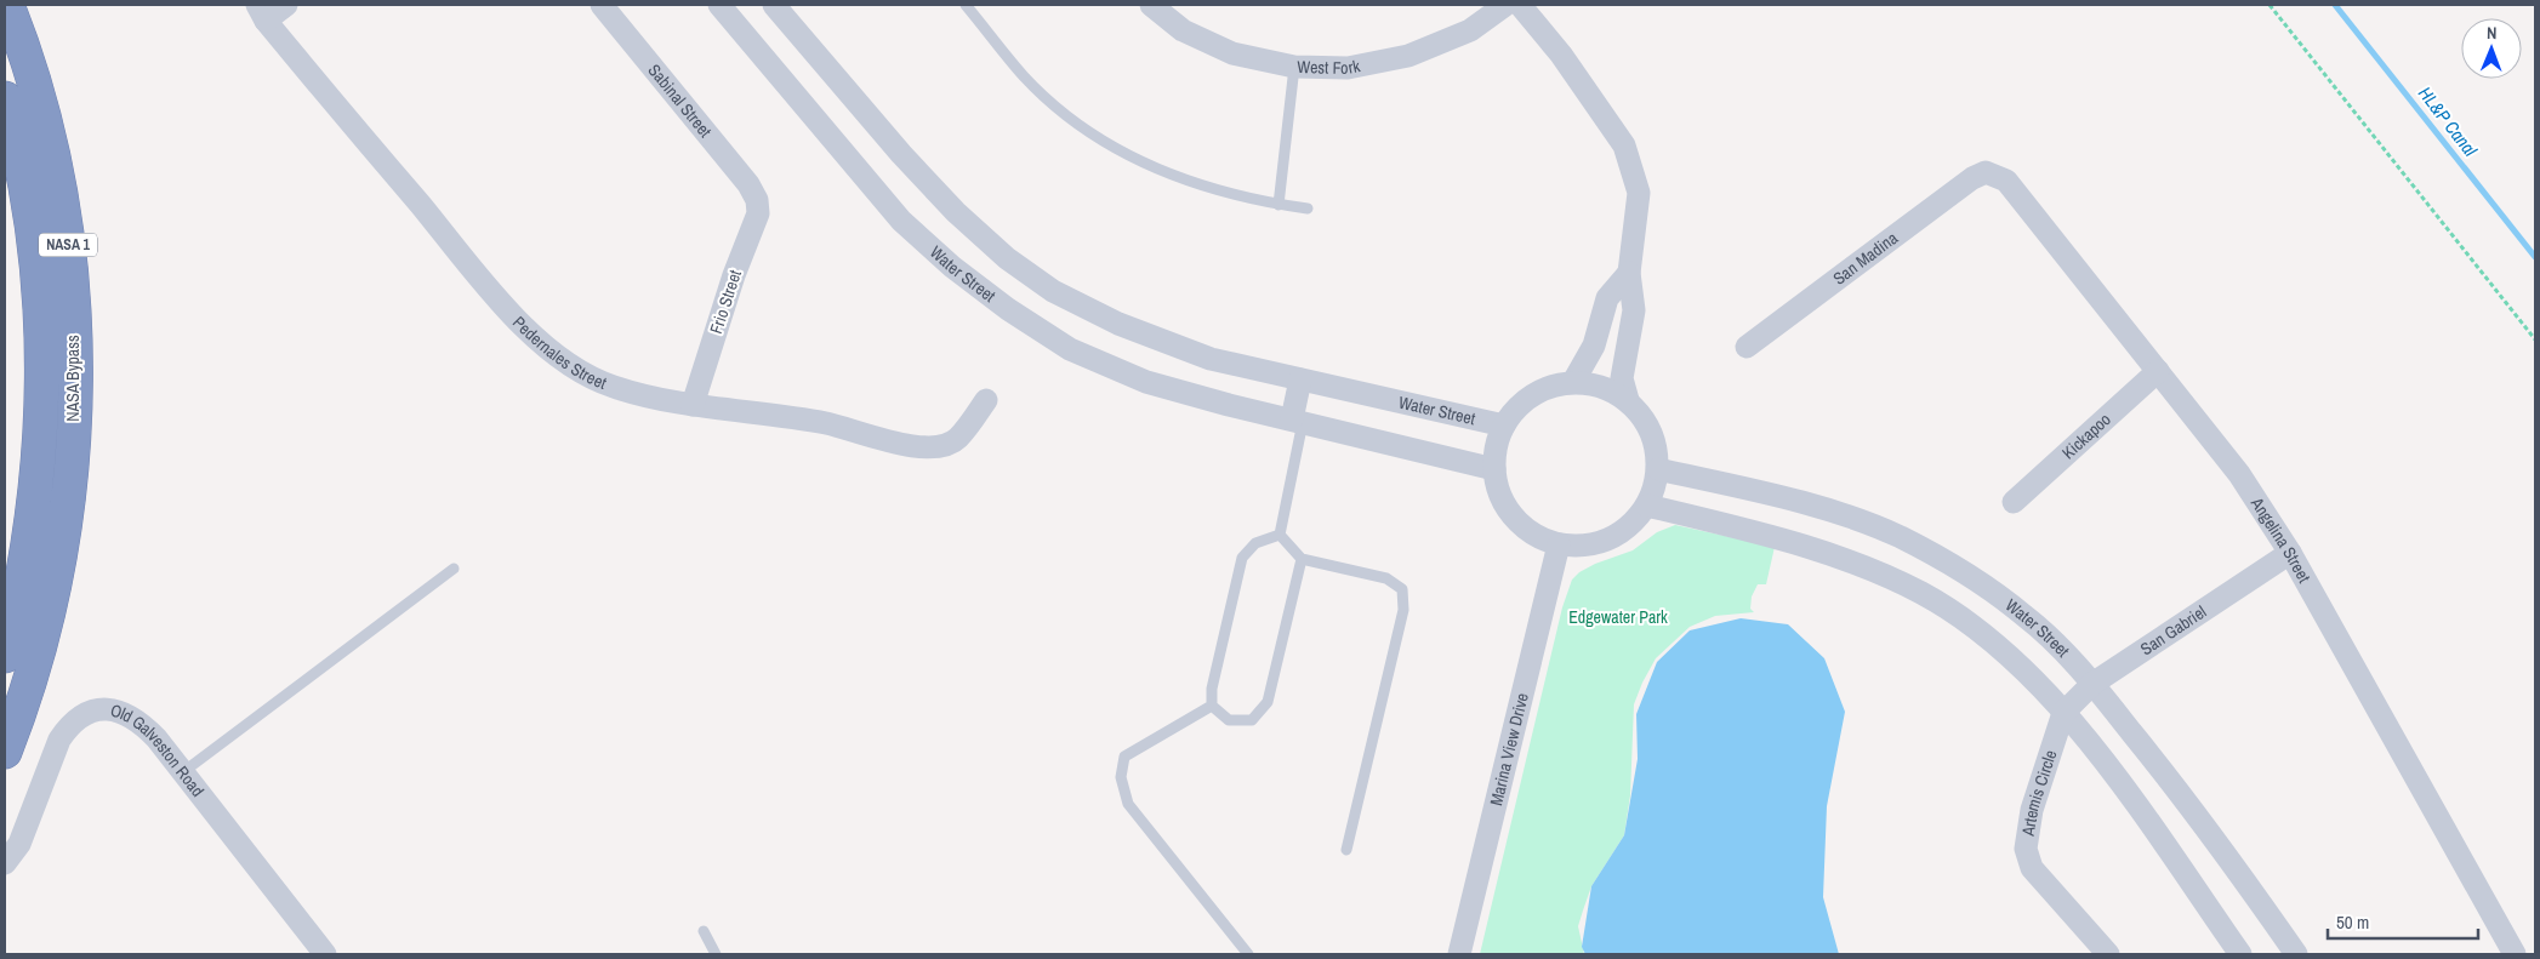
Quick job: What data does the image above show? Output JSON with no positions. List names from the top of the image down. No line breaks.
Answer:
{"streets":{"highway":["NASA 1","NASA Bypass"],"street":["West Fork","Sabinal Street","San Madina","Water Street","Frio Street","Pedernales Street","Kickapoo","Angelina Street","San Gabriel","Marina View Drive","Old Galveston Road","Artemis Circle"]},"crossings":[["Sabinal Street","Frio Street"],["San Madina","Angelina Street"],["Water Street","San Gabriel"],["Water Street","Marina View Drive"],["Frio Street","Pedernales Street"],["Kickapoo","Angelina Street"],["Angelina Street","San Gabriel"],["San Gabriel","Artemis Circle"]],"water":["HL&P Canal"],"parks":["Edgewater Park"],"scale_bar":"50 m","north":"top"}
